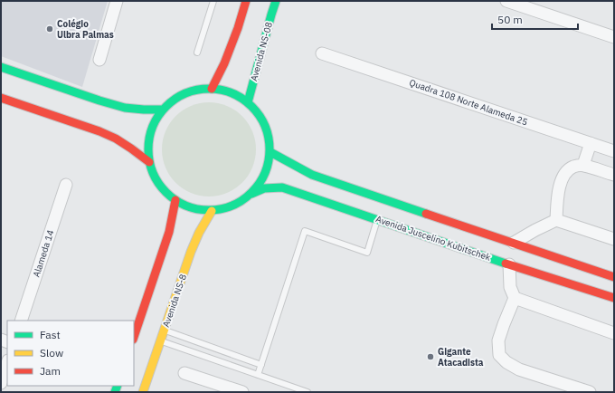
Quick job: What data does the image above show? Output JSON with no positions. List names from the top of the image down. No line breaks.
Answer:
{"streets":{"main road":["Avenida NS-08","Avenida Juscelino Kubitschek","Avenida NS-8"],"street":["Quadra 108 Norte Alameda 25","Alameda 14"]},"crossings":[["Avenida NS-08","Avenida Juscelino Kubitschek"],["Avenida NS-08","Avenida NS-8"],["Avenida Juscelino Kubitschek","Avenida NS-8"]],"places":["Colégio Ulbra Palmas","Gigante Atacadista"],"legend":["Fast","Slow","Jam"],"scale_bar":"50 m"}
